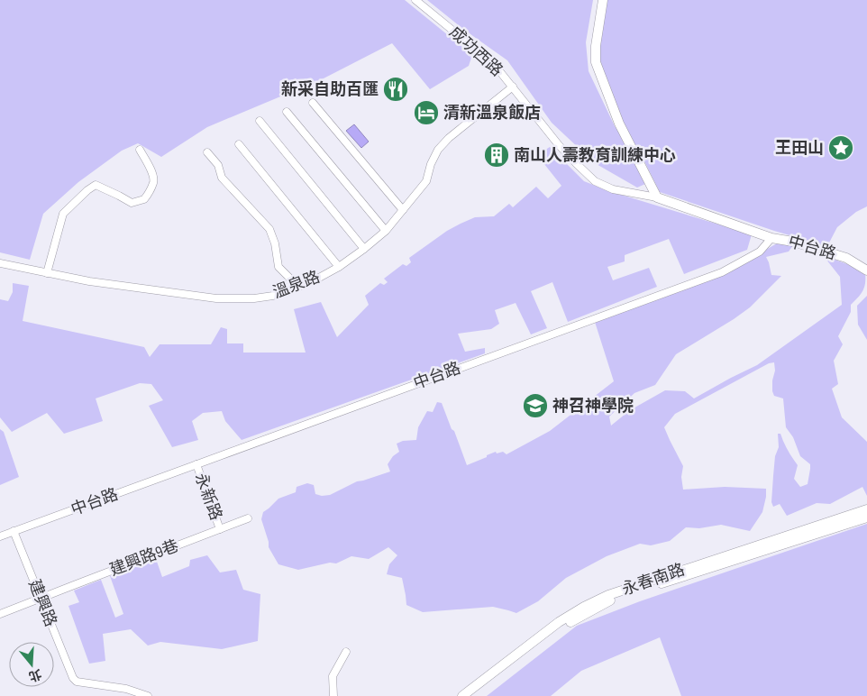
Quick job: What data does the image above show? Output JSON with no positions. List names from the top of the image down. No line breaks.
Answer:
{"streets":{"street":["成功西路","中台路","溫泉路","永新路","建興路9巷","永春南路","建興路"]},"crossings":[["成功西路","中台路"],["成功西路","溫泉路"],["中台路","永新路"],["中台路","建興路"],["永新路","建興路9巷"],["建興路9巷","建興路"]],"places":{"restaurant":["新采自助百匯"],"hotel":["清新溫泉飯店"],"place":["王田山"],"building":["南山人壽教育訓練中心"],"school or university":["神召神學院"]},"north":"bottom"}
